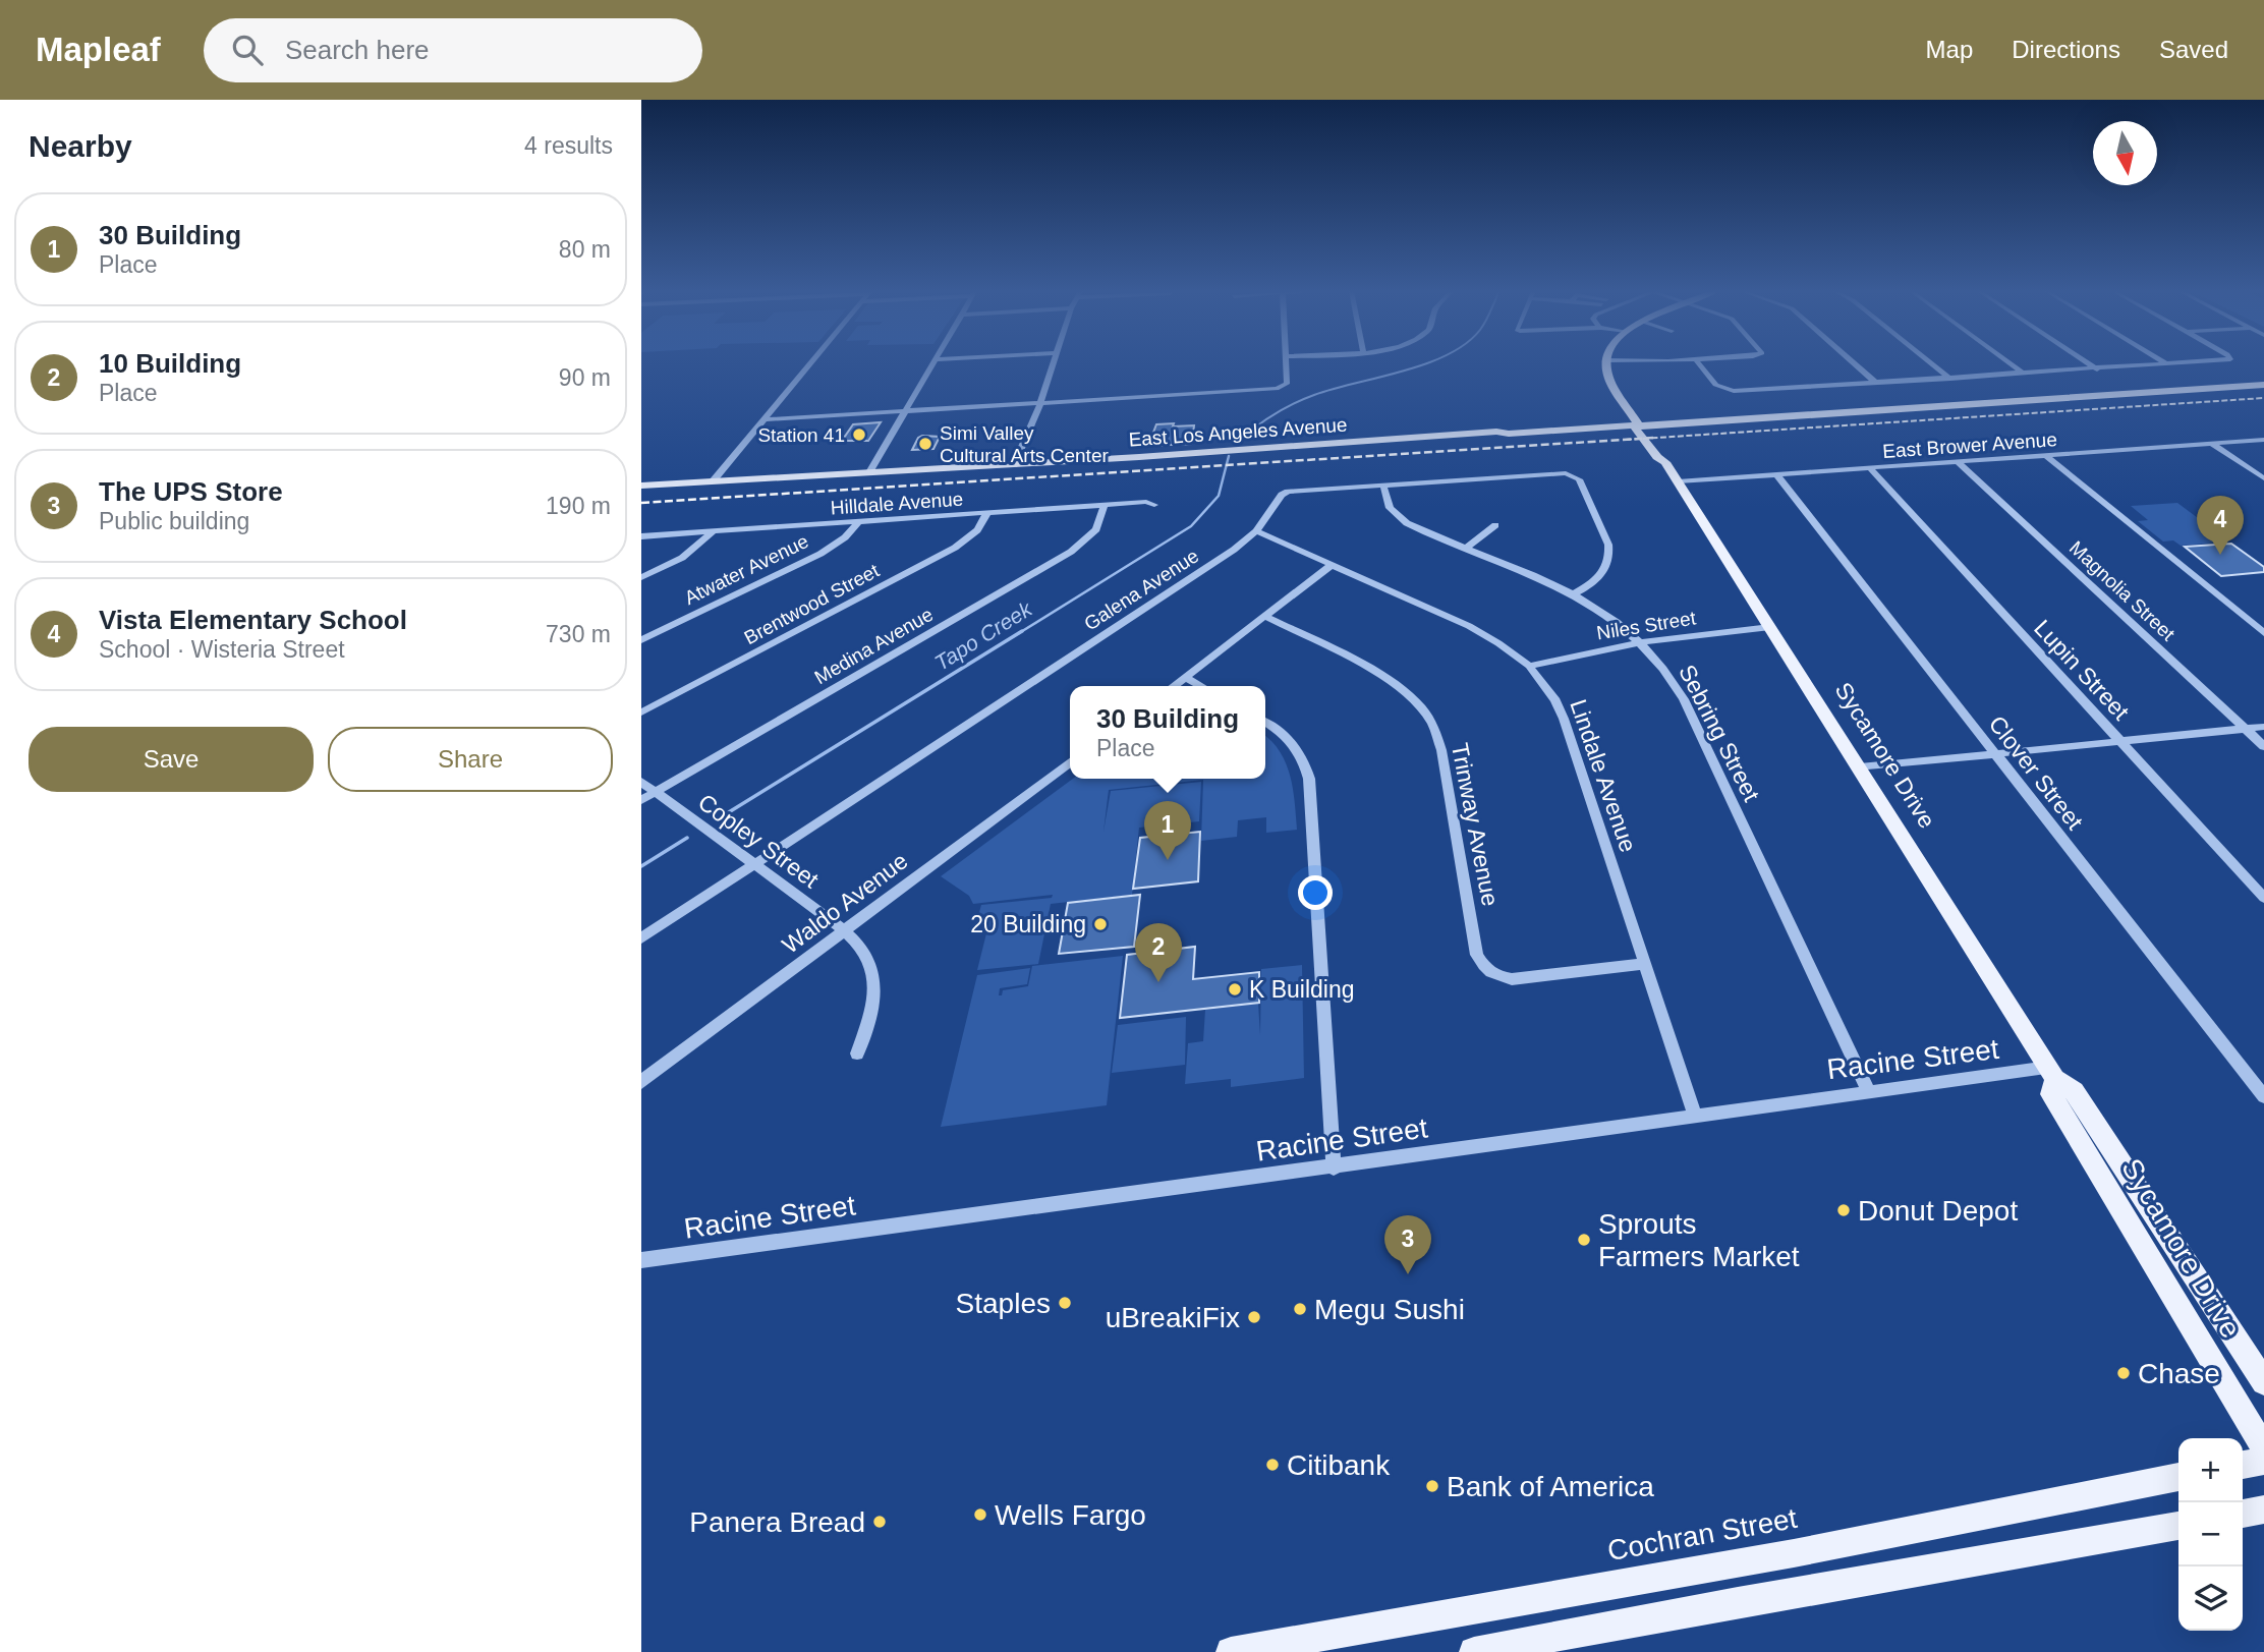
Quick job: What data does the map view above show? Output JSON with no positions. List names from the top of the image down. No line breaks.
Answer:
{"streets":{"main road":["East Los Angeles Avenue","Sycamore Drive","Cochran Street"],"street":["East Brower Avenue","Hilldale Avenue","Atwater Avenue","Galena Avenue","Magnolia Street","Brentwood Street","Niles Street","Medina Avenue","Lupin Street","Sebring Street","Clover Street","Lindale Avenue","Trinway Avenue","Copley Street","Waldo Avenue","Racine Street"]},"crossings":[["East Los Angeles Avenue","Sycamore Drive"],["East Brower Avenue","Magnolia Street"],["East Brower Avenue","Lupin Street"],["East Brower Avenue","Sycamore Drive"],["East Brower Avenue","Clover Street"],["Hilldale Avenue","Atwater Avenue"],["Hilldale Avenue","Brentwood Street"],["Hilldale Avenue","Medina Avenue"],["Galena Avenue","Sebring Street"],["Galena Avenue","Lindale Avenue"],["Galena Avenue","Copley Street"],["Niles Street","Sebring Street"],["Niles Street","Sycamore Drive"],["Niles Street","Lindale Avenue"],["Medina Avenue","Copley Street"],["Sebring Street","Racine Street"],["Sycamore Drive","Racine Street"],["Lindale Avenue","Trinway Avenue"],["Lindale Avenue","Racine Street"],["Copley Street","Waldo Avenue"]],"water":["Tapo Creek"],"places":["Station 41","Simi Valley Cultural Arts Center","20 Building","K Building","Donut Depot","Sprouts Farmers Market","Staples","Megu Sushi","uBreakiFix","Chase","Citibank","Bank of America","Wells Fargo","Panera Bread"],"north":"bottom","page":{"header":"Mapleaf","search":"Search here","nav":["Map","Directions","Saved"],"heading":["Nearby","4 results"],"list":[{"mark":"1","name":"30 Building","note":"Place","value":"80 m"},{"mark":"2","name":"10 Building","note":"Place","value":"90 m"},{"mark":"3","name":"The UPS Store","note":"Public building","value":"190 m"},{"mark":"4","name":"Vista Elementary School","note":"School · Wisteria Street","value":"730 m"}],"pins":["4","1","2","3"],"popup":["30 Building","Place"],"buttons":["Save","Share"],"map_buttons":["+","−"]}}
